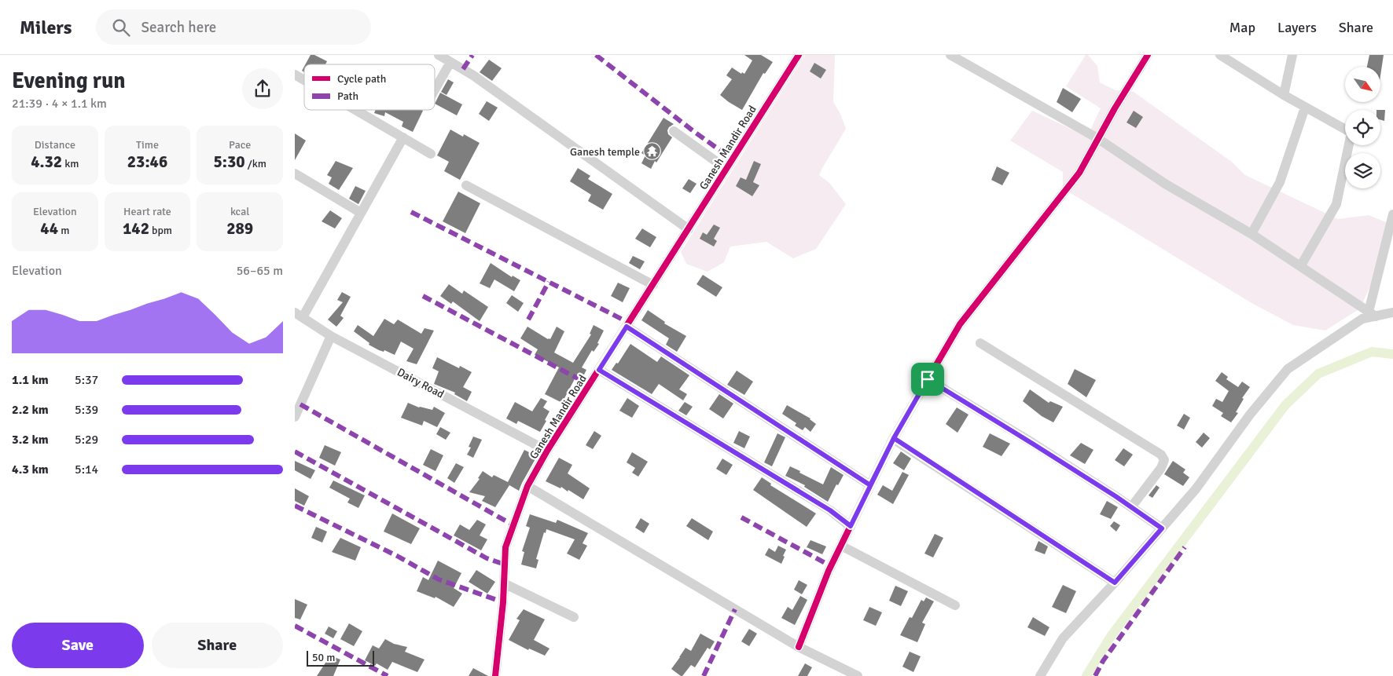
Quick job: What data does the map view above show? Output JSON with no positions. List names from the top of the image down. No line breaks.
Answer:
{"streets":{"street":["Ganesh Mandir Road","Dairy Road"]},"crossings":[["Ganesh Mandir Road","Dairy Road"]],"places":{"temple":["Ganesh temple"]},"legend":["Cycle path","Path"],"scale_bar":"50 m","north":"bottom right","page":{"header":"Milers","search":"Search here","nav":["Map","Layers","Share"],"heading":["Evening run","21:39 · 4 × 1.1 km"],"stats":[["Distance","4.32 km"],["Time","23:46"],["Pace","5:30 /km"],["Elevation","44 m"],["Heart rate","142 bpm"],["kcal","289"]],"chart":["Elevation","56–65 m"],"list":[{"name":"1.1 km","note":"5:37"},{"name":"2.2 km","note":"5:39"},{"name":"3.2 km","note":"5:29"},{"name":"4.3 km","note":"5:14"}],"buttons":["Save","Share"],"scale":"50 m"}}
